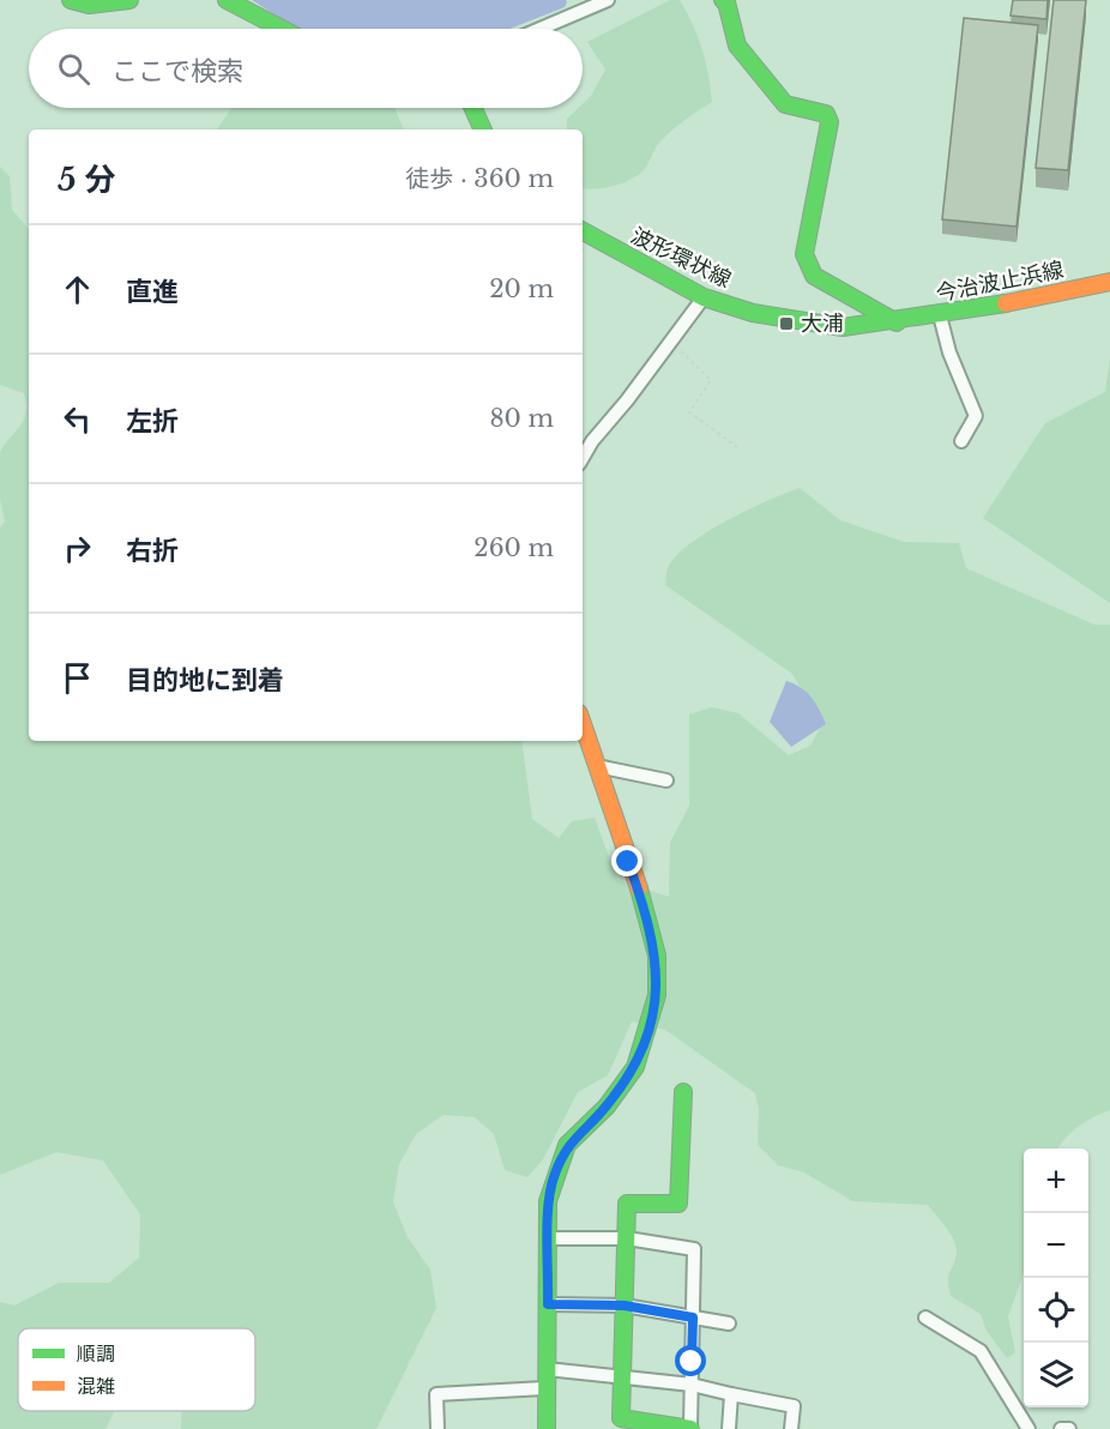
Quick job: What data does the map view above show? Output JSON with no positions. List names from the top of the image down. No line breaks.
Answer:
{"streets":{"street":["波形環状線","今治波止浜線"]},"crossings":[["波形環状線","今治波止浜線"]],"places":{"transit":["大浦"]},"legend":["順調","混雑"],"page":{"search":"ここで検索","heading":["5 分","徒歩 · 360 m"],"list":[["直進","20 m"],["左折","80 m"],["右折","260 m"],"目的地に到着"],"map_buttons":["+","−"]}}
